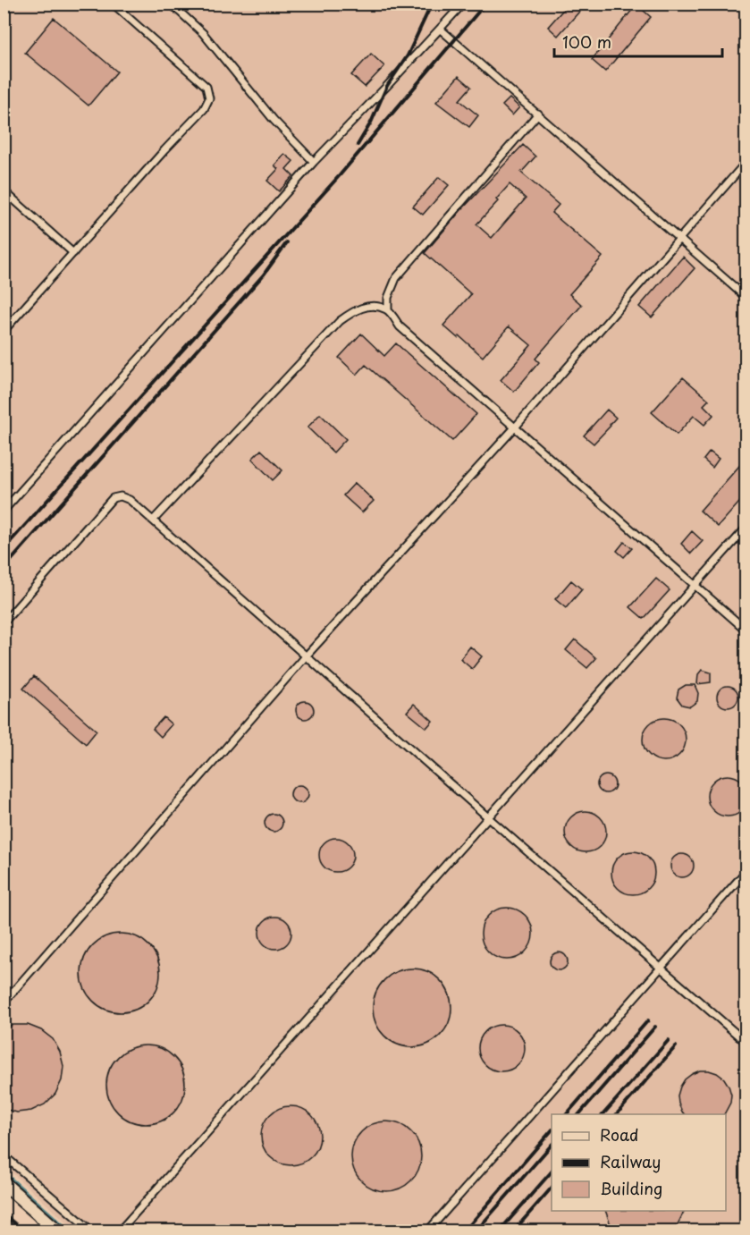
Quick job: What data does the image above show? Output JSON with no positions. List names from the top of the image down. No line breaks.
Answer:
{"legend":["Road","Railway","Building"],"scale_bar":"100 m"}
